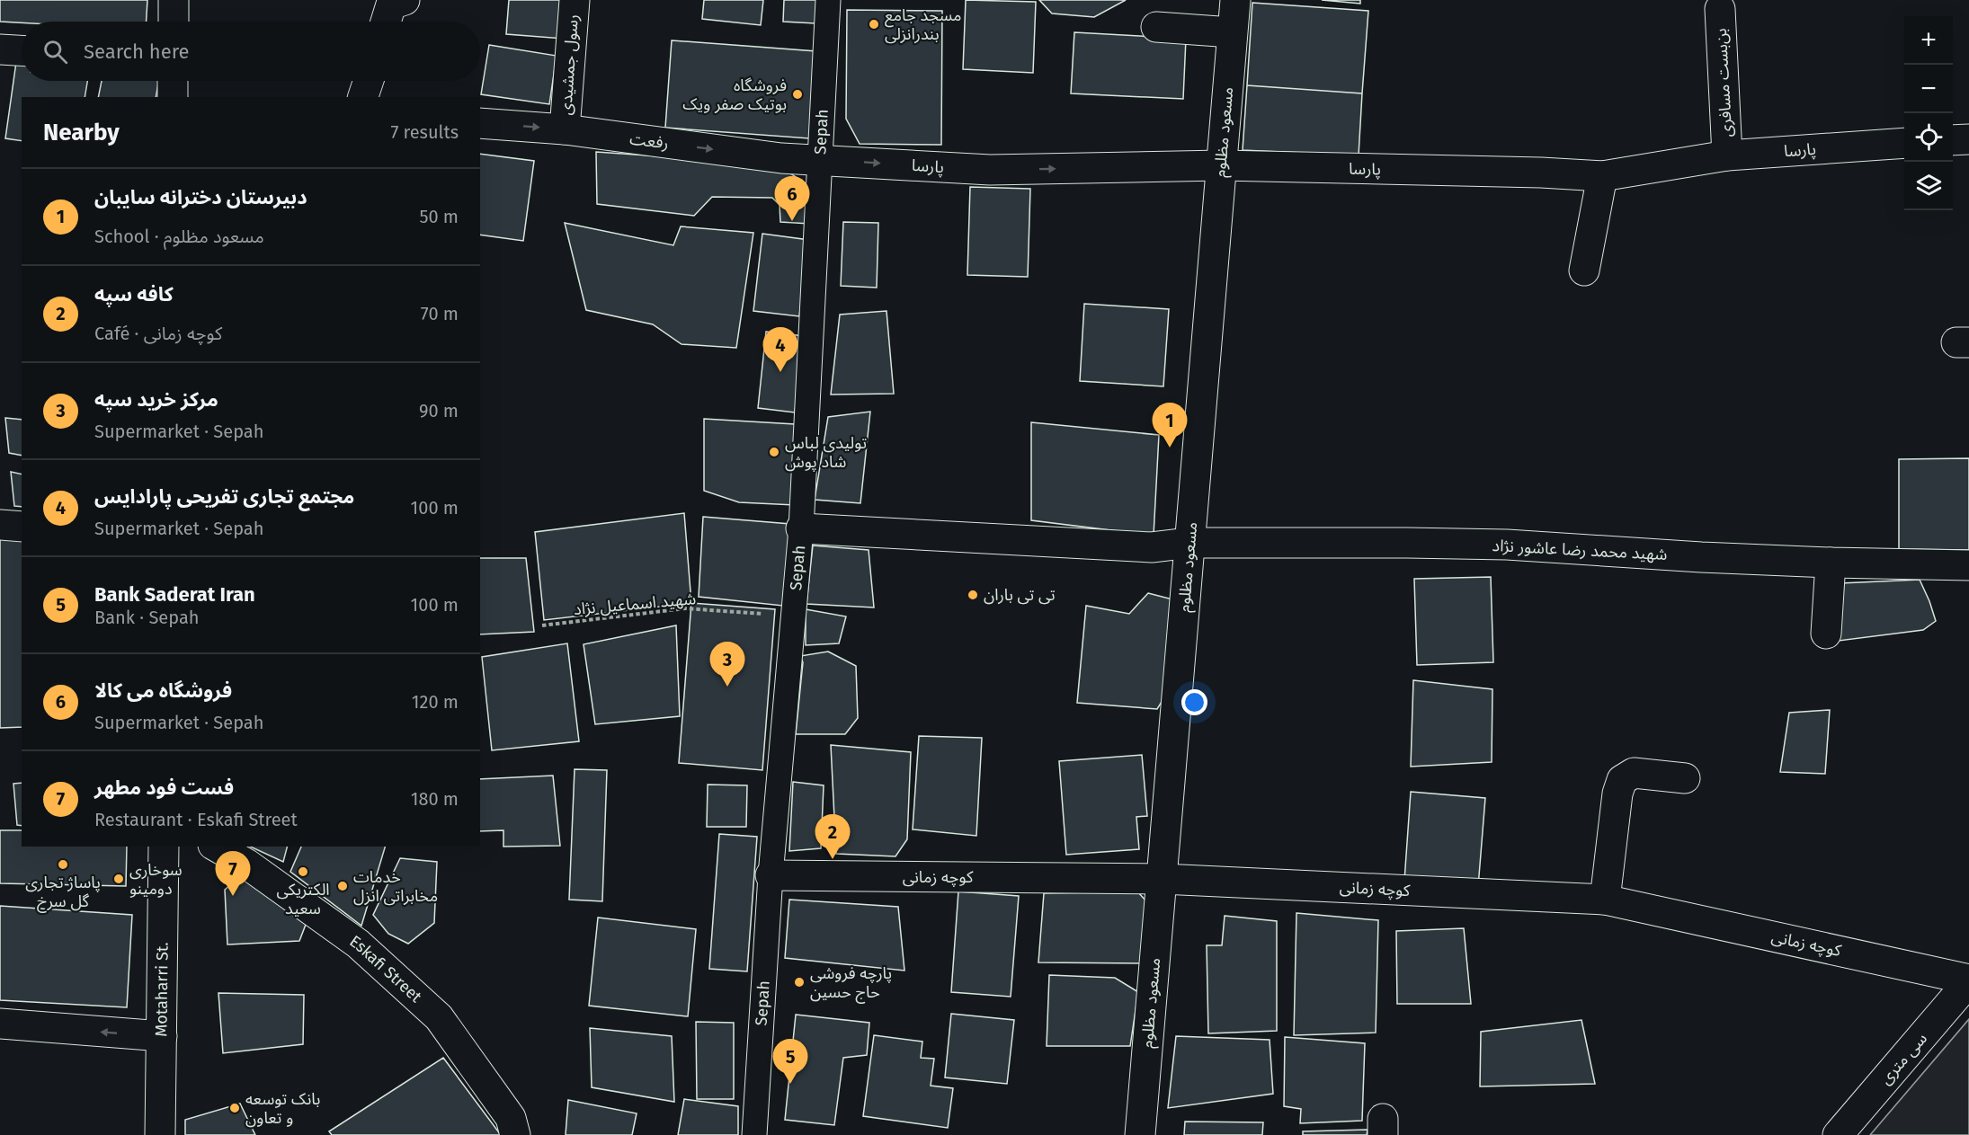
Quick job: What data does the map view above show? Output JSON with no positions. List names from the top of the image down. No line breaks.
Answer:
{"streets":{"street":["رسول جمشیدی","بن‌بست مسافری","Sepah","مسعود مظلوم","رفعت","پارسا","شهید محمد رضا عاشور نژاد","کوچه زمانی","Eskafi Street","Motaharri St.","سی متری"],"path":["شهید اسماعیل نژاد"]},"crossings":[["رسول جمشیدی","رفعت"],["بن‌بست مسافری","پارسا"],["Sepah","رفعت"],["Sepah","پارسا"],["Sepah","شهید محمد رضا عاشور نژاد"],["Sepah","شهید اسماعیل نژاد"],["Sepah","کوچه زمانی"],["مسعود مظلوم","پارسا"],["مسعود مظلوم","شهید محمد رضا عاشور نژاد"],["مسعود مظلوم","کوچه زمانی"],["رفعت","پارسا"],["کوچه زمانی","سی متری"]],"one_way":["رفعت","پارسا"],"places":["مسجد جامع بندرانزلی","فروشگاه بوتیک صفر ویک","تولیدی لباس شاد پوش","تی تی باران","پاساژ تجاری گل سرخ","الکتریکی سعید","سوخاری دومینو","خدمات مخابراتی انزل","پارچه فروشی حاج حسین","بانک توسعه و تعاون"],"page":{"map_buttons":["+","−"],"search":"Search here","heading":["Nearby","7 results"],"list":[{"mark":"1","name":"دبیرستان دخترانه سایبان","note":"School · مسعود مظلوم","value":"50 m"},{"mark":"2","name":"کافه سپه","note":"Café · کوچه زمانی","value":"70 m"},{"mark":"3","name":"مرکز خرید سپه","note":"Supermarket · Sepah","value":"90 m"},{"mark":"4","name":"مجتمع تجاری تفریحی پارادایس","note":"Supermarket · Sepah","value":"100 m"},{"mark":"5","name":"Bank Saderat Iran","note":"Bank · Sepah","value":"100 m"},{"mark":"6","name":"فروشگاه می کالا","note":"Supermarket · Sepah","value":"120 m"},{"mark":"7","name":"فست فود مطهر","note":"Restaurant · Eskafi Street","value":"180 m"}],"pins":["6","4","1","3","2","7","5"]}}
